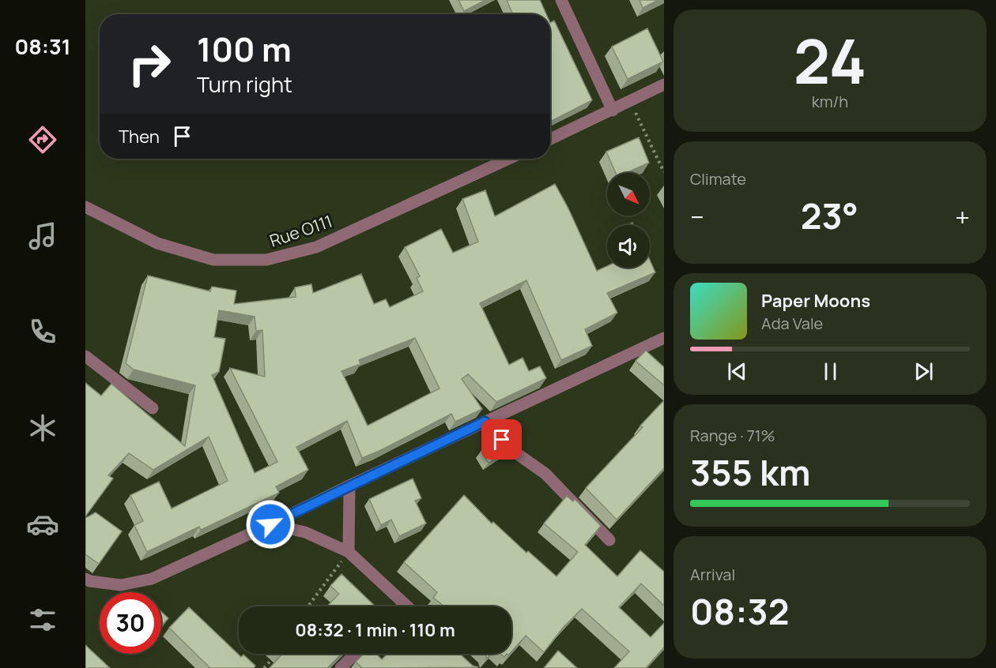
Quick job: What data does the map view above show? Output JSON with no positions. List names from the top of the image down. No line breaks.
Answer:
{"streets":{"street":["Rue O111"]},"north":"bottom right","page":{"tabs":"08:31","tile":[["24","km/h"],"Climate",["Range · 71%","355 km"],["Arrival","08:32"]],"turn":["100 m","Turn right"],"then":"Then","heat":["−","23°","+"],"song":["Paper Moons","Ada Vale"],"limit":"30","trip":"08:32 · 1 min · 110 m"}}
